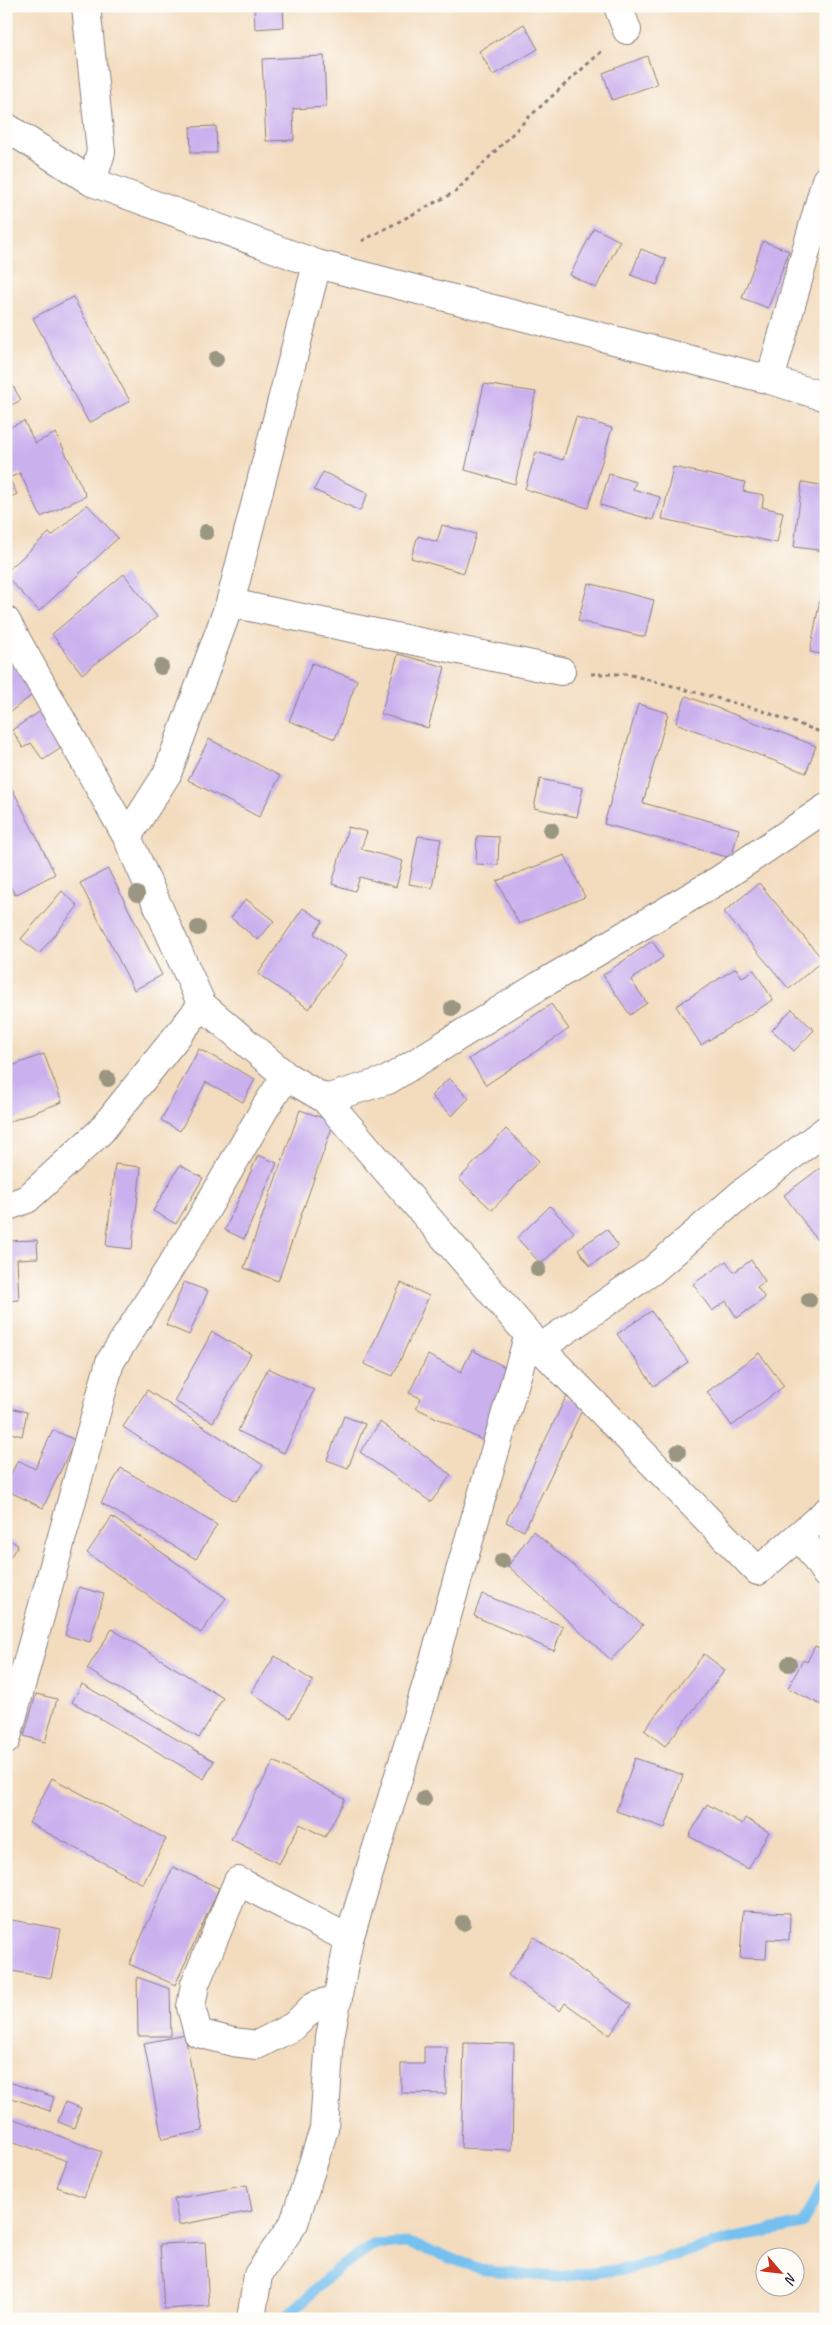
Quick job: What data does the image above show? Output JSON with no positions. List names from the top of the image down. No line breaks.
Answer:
{"north":"bottom right"}
